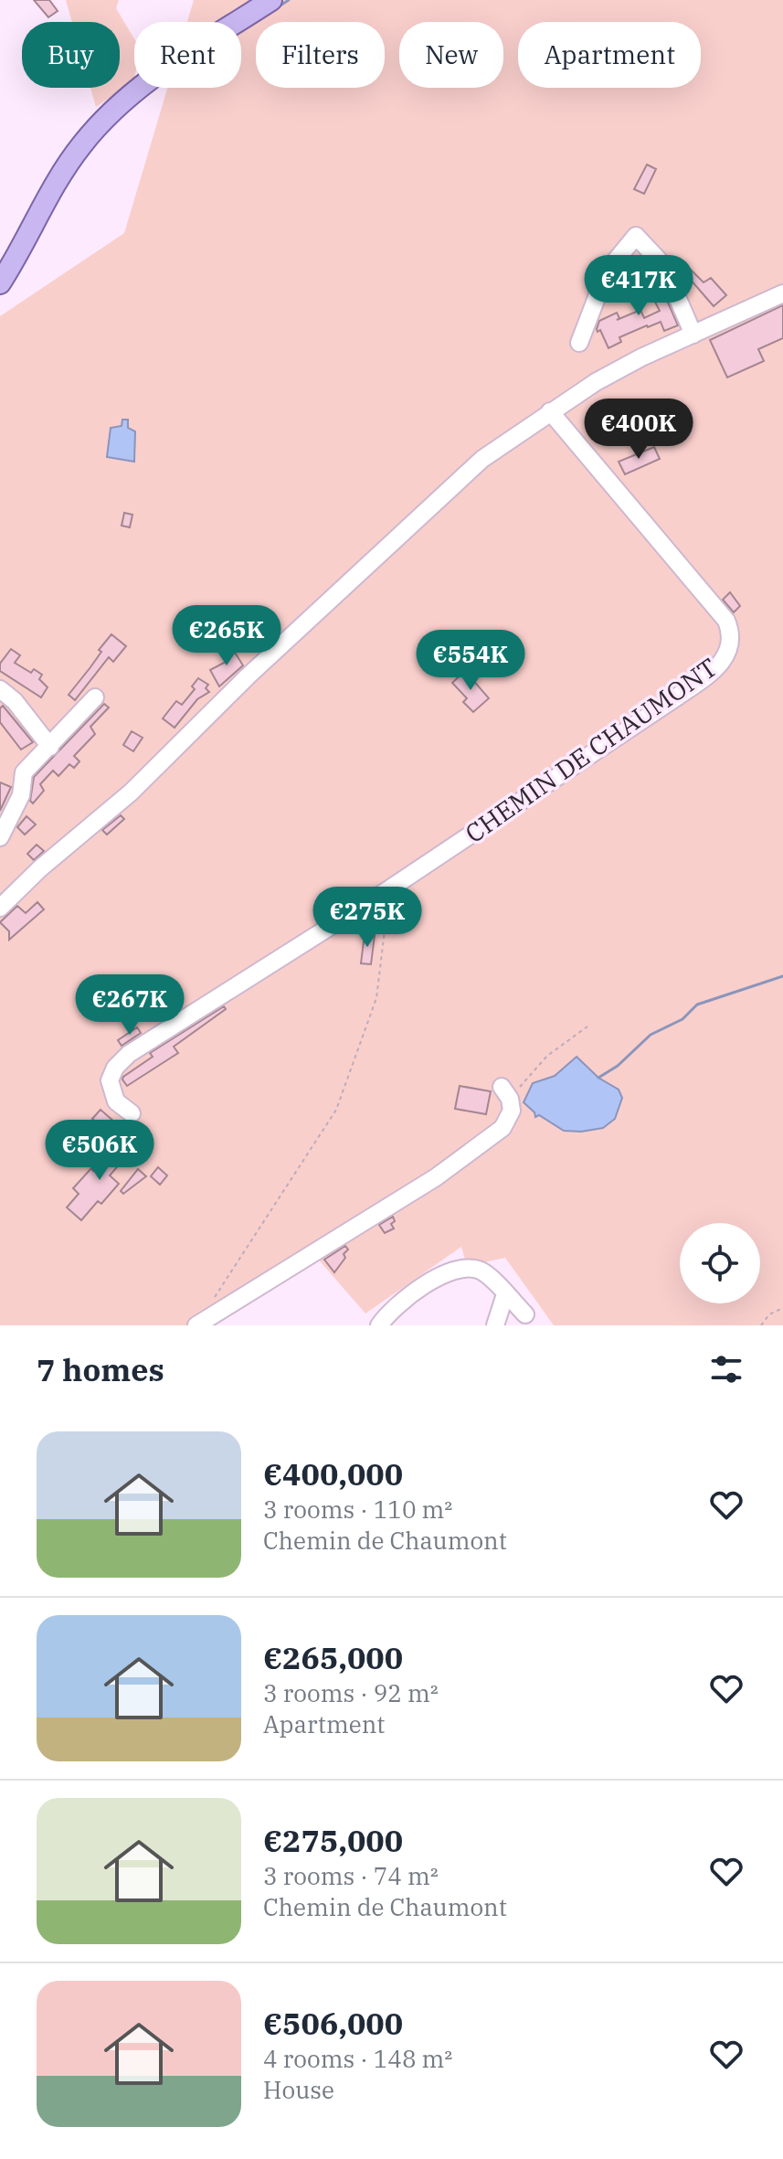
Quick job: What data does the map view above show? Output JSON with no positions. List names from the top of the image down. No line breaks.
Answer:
{"streets":{"street":["CHEMIN DE CHAUMONT"]},"page":{"chip":["Buy","Rent","Filters","New","Apartment"],"price":["€417K","€400K","€265K","€554K","€275K","€267K","€506K"],"heading":"7 homes","list":[{"name":"€400,000","note":"3 rooms · 110 m² · Chemin de Chaumont"},{"name":"€265,000","note":"3 rooms · 92 m² · Apartment"},{"name":"€275,000","note":"3 rooms · 74 m² · Chemin de Chaumont"},{"name":"€506,000","note":"4 rooms · 148 m² · House"}]}}
